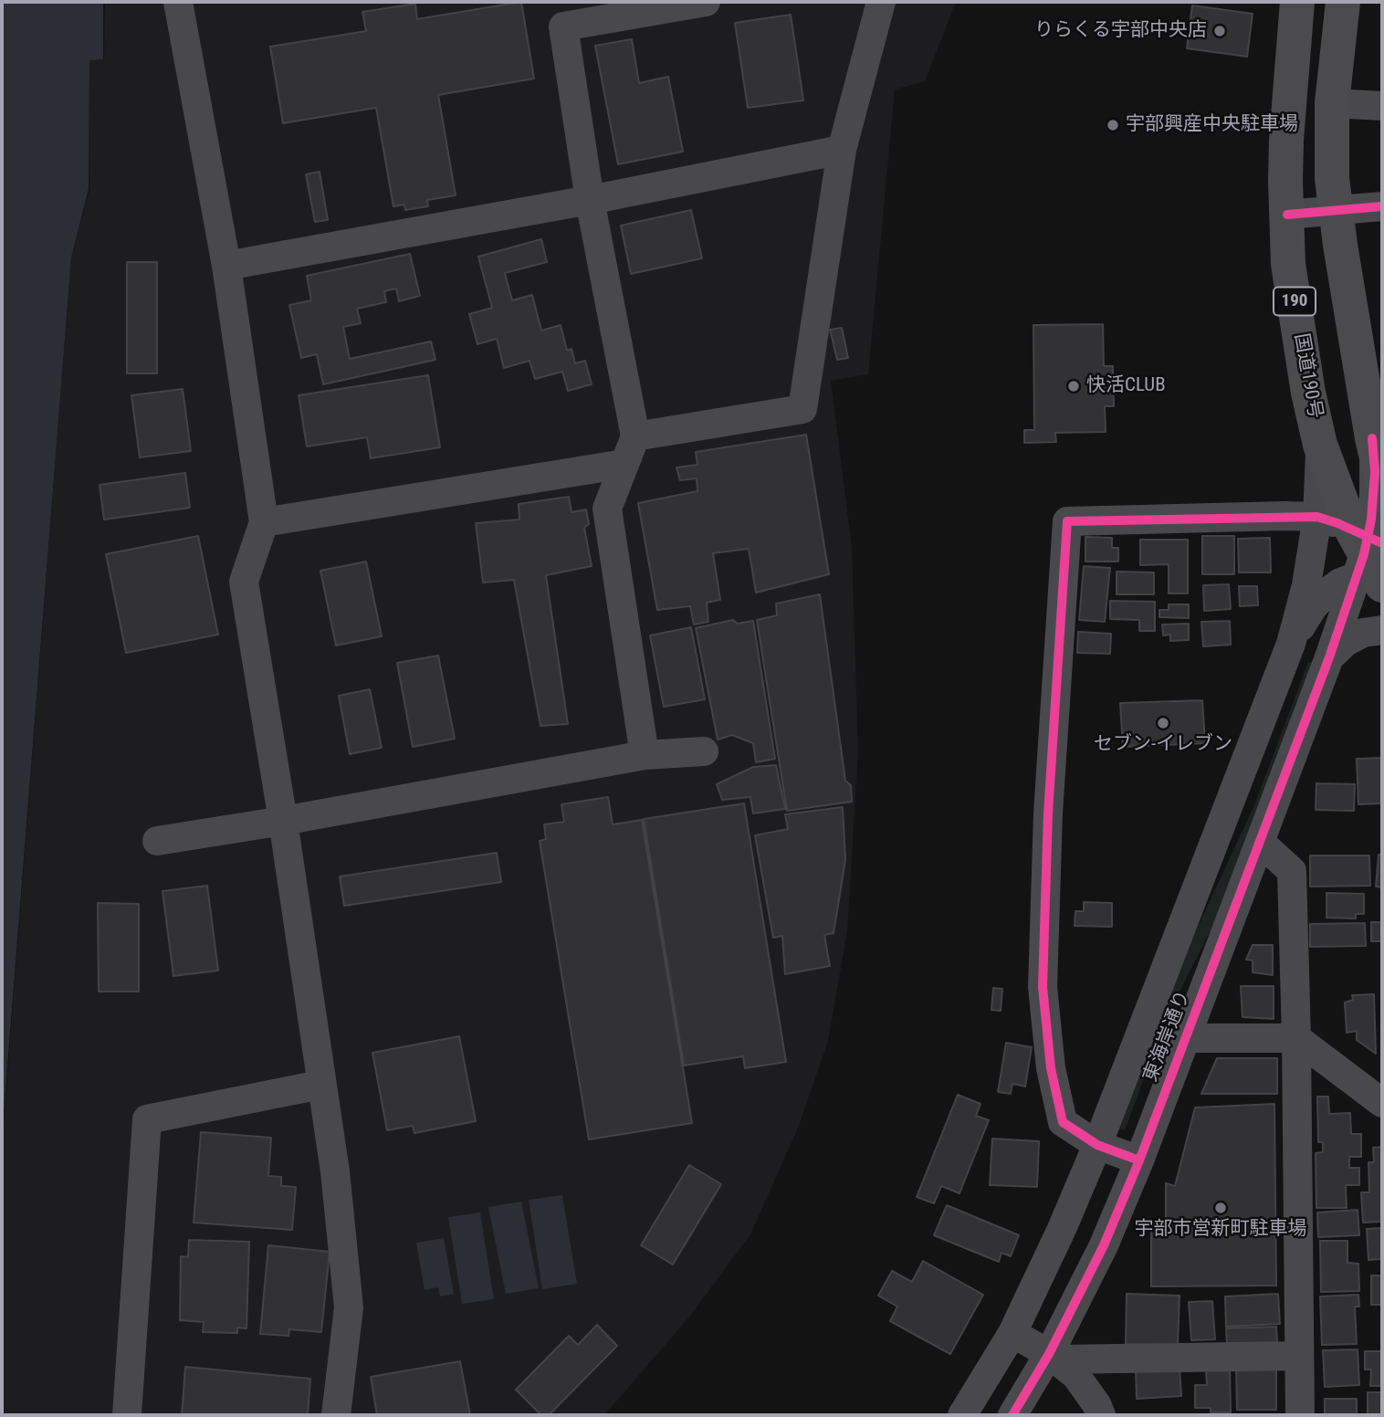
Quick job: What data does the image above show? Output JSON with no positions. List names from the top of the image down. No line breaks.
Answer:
{"streets":{"highway":["190","国道190号"],"street":["東海岸通り"]},"crossings":[["国道190号","東海岸通り"]],"places":["りらくる宇部中央店","宇部興産中央駐車場","快活CLUB","セブン-イレブン","宇部市営新町駐車場"]}
